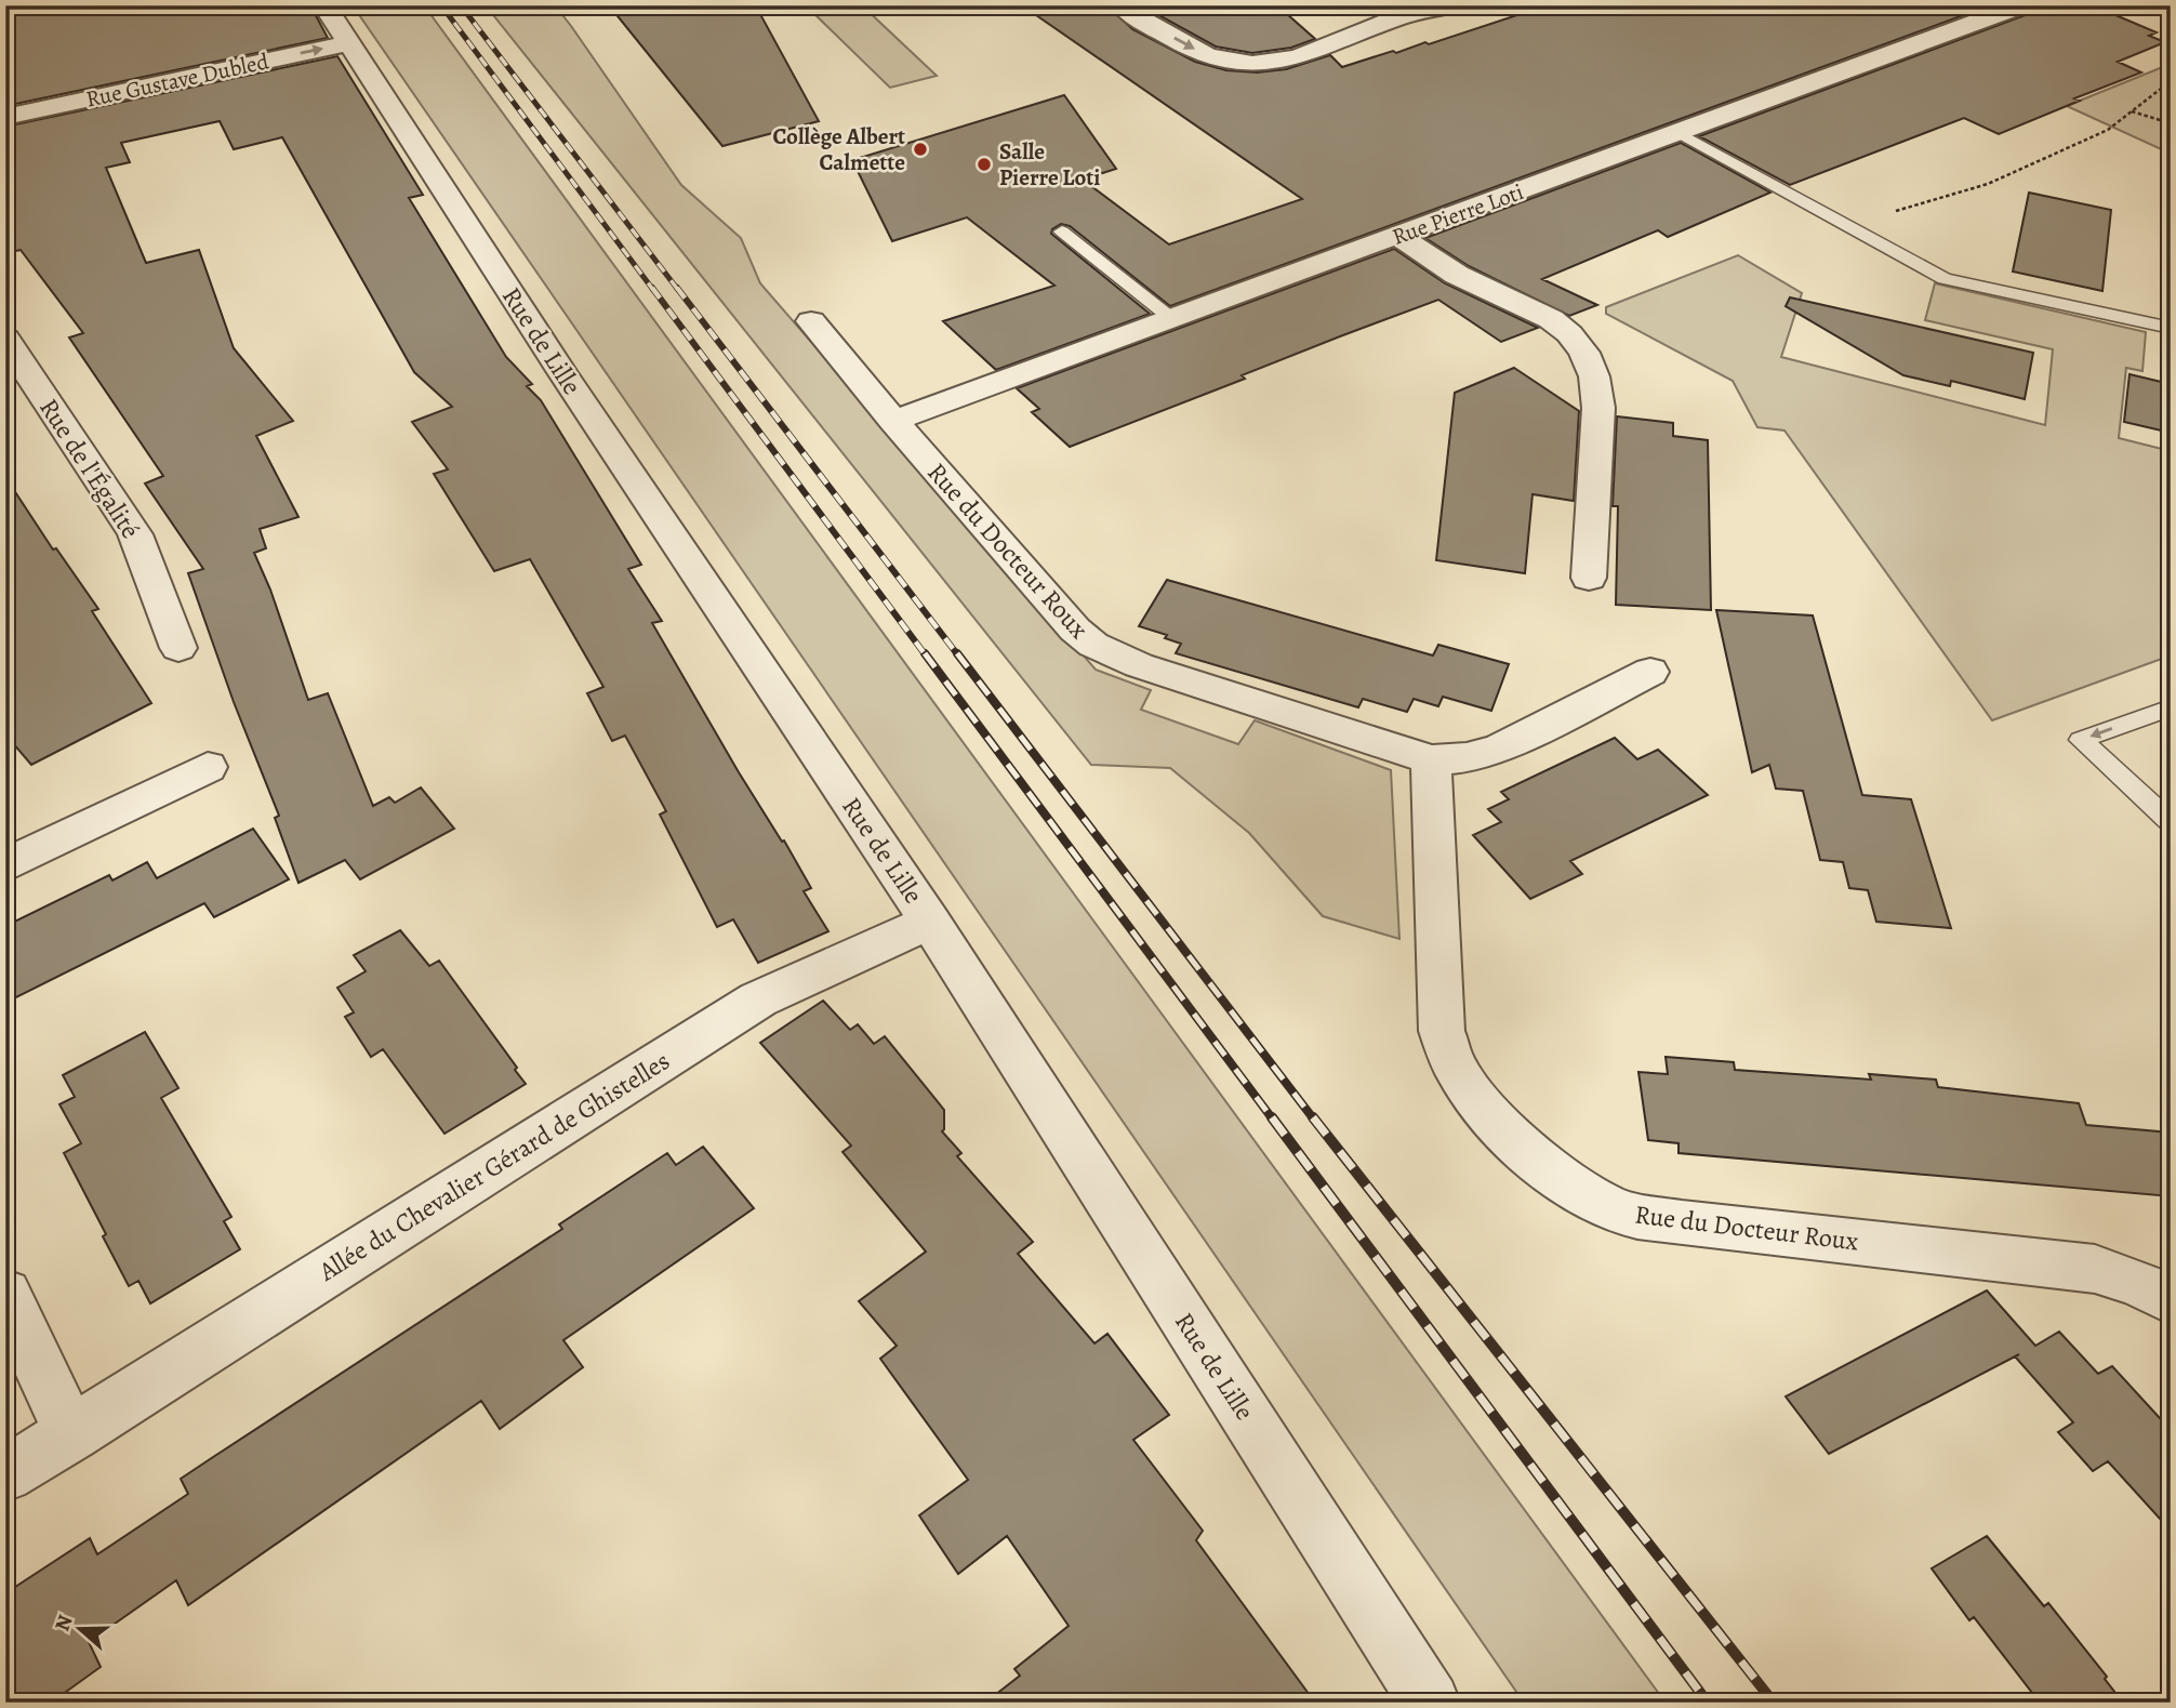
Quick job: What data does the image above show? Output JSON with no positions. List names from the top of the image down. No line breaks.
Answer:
{"streets":{"street":["Rue Gustave Dubled","Rue Pierre Loti","Rue de Lille","Rue de l'Égalité","Rue du Docteur Roux","Allée du Chevalier Gérard de Ghistelles"]},"crossings":[["Rue Gustave Dubled","Rue de Lille"],["Rue Pierre Loti","Rue du Docteur Roux"],["Rue de Lille","Allée du Chevalier Gérard de Ghistelles"]],"one_way":["Rue Gustave Dubled"],"places":["Collège Albert Calmette","Salle Pierre Loti"],"north":"left"}
